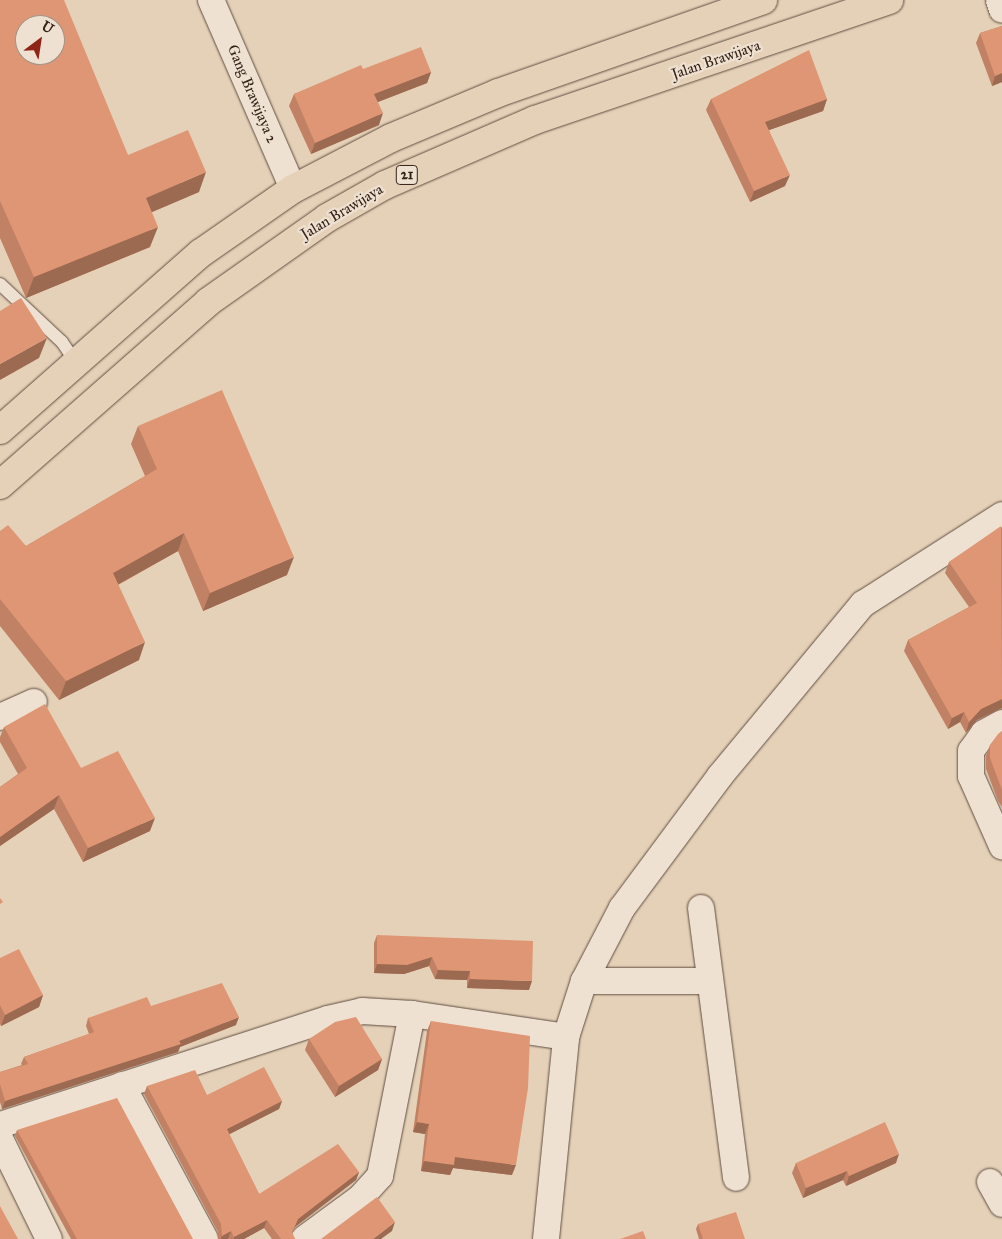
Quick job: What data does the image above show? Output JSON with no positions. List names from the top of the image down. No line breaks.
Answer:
{"streets":{"highway":["Jalan Brawijaya","21"],"street":["Gang Brawijaya 2"]},"north":"top right"}
